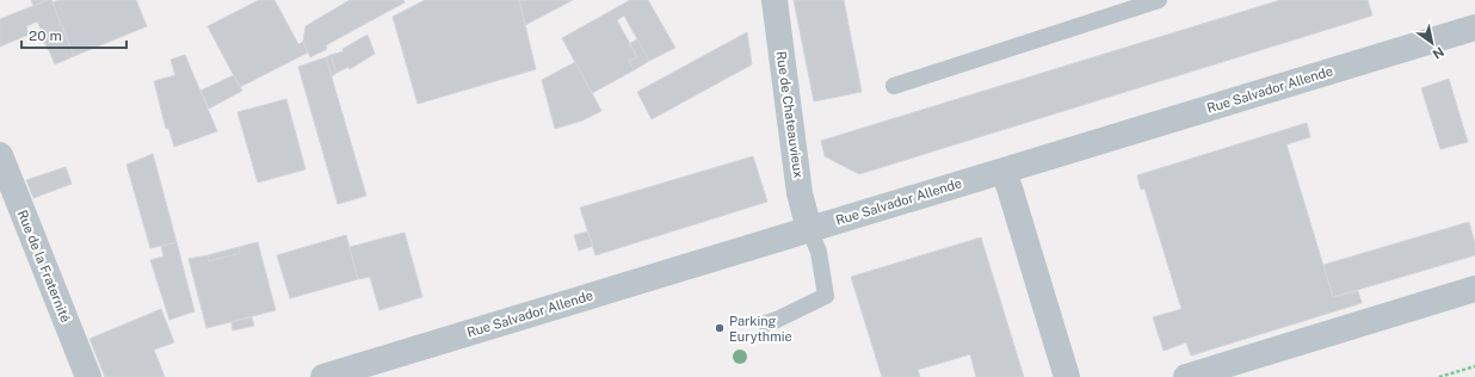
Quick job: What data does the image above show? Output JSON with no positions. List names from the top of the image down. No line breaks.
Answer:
{"streets":{"street":["Rue Salvador Allende","Rue de Chateauvieux","Rue de la Fraternité"]},"crossings":[["Rue Salvador Allende","Rue de Chateauvieux"]],"places":["Parking Eurythmie"],"scale_bar":"20 m","north":"bottom right"}
